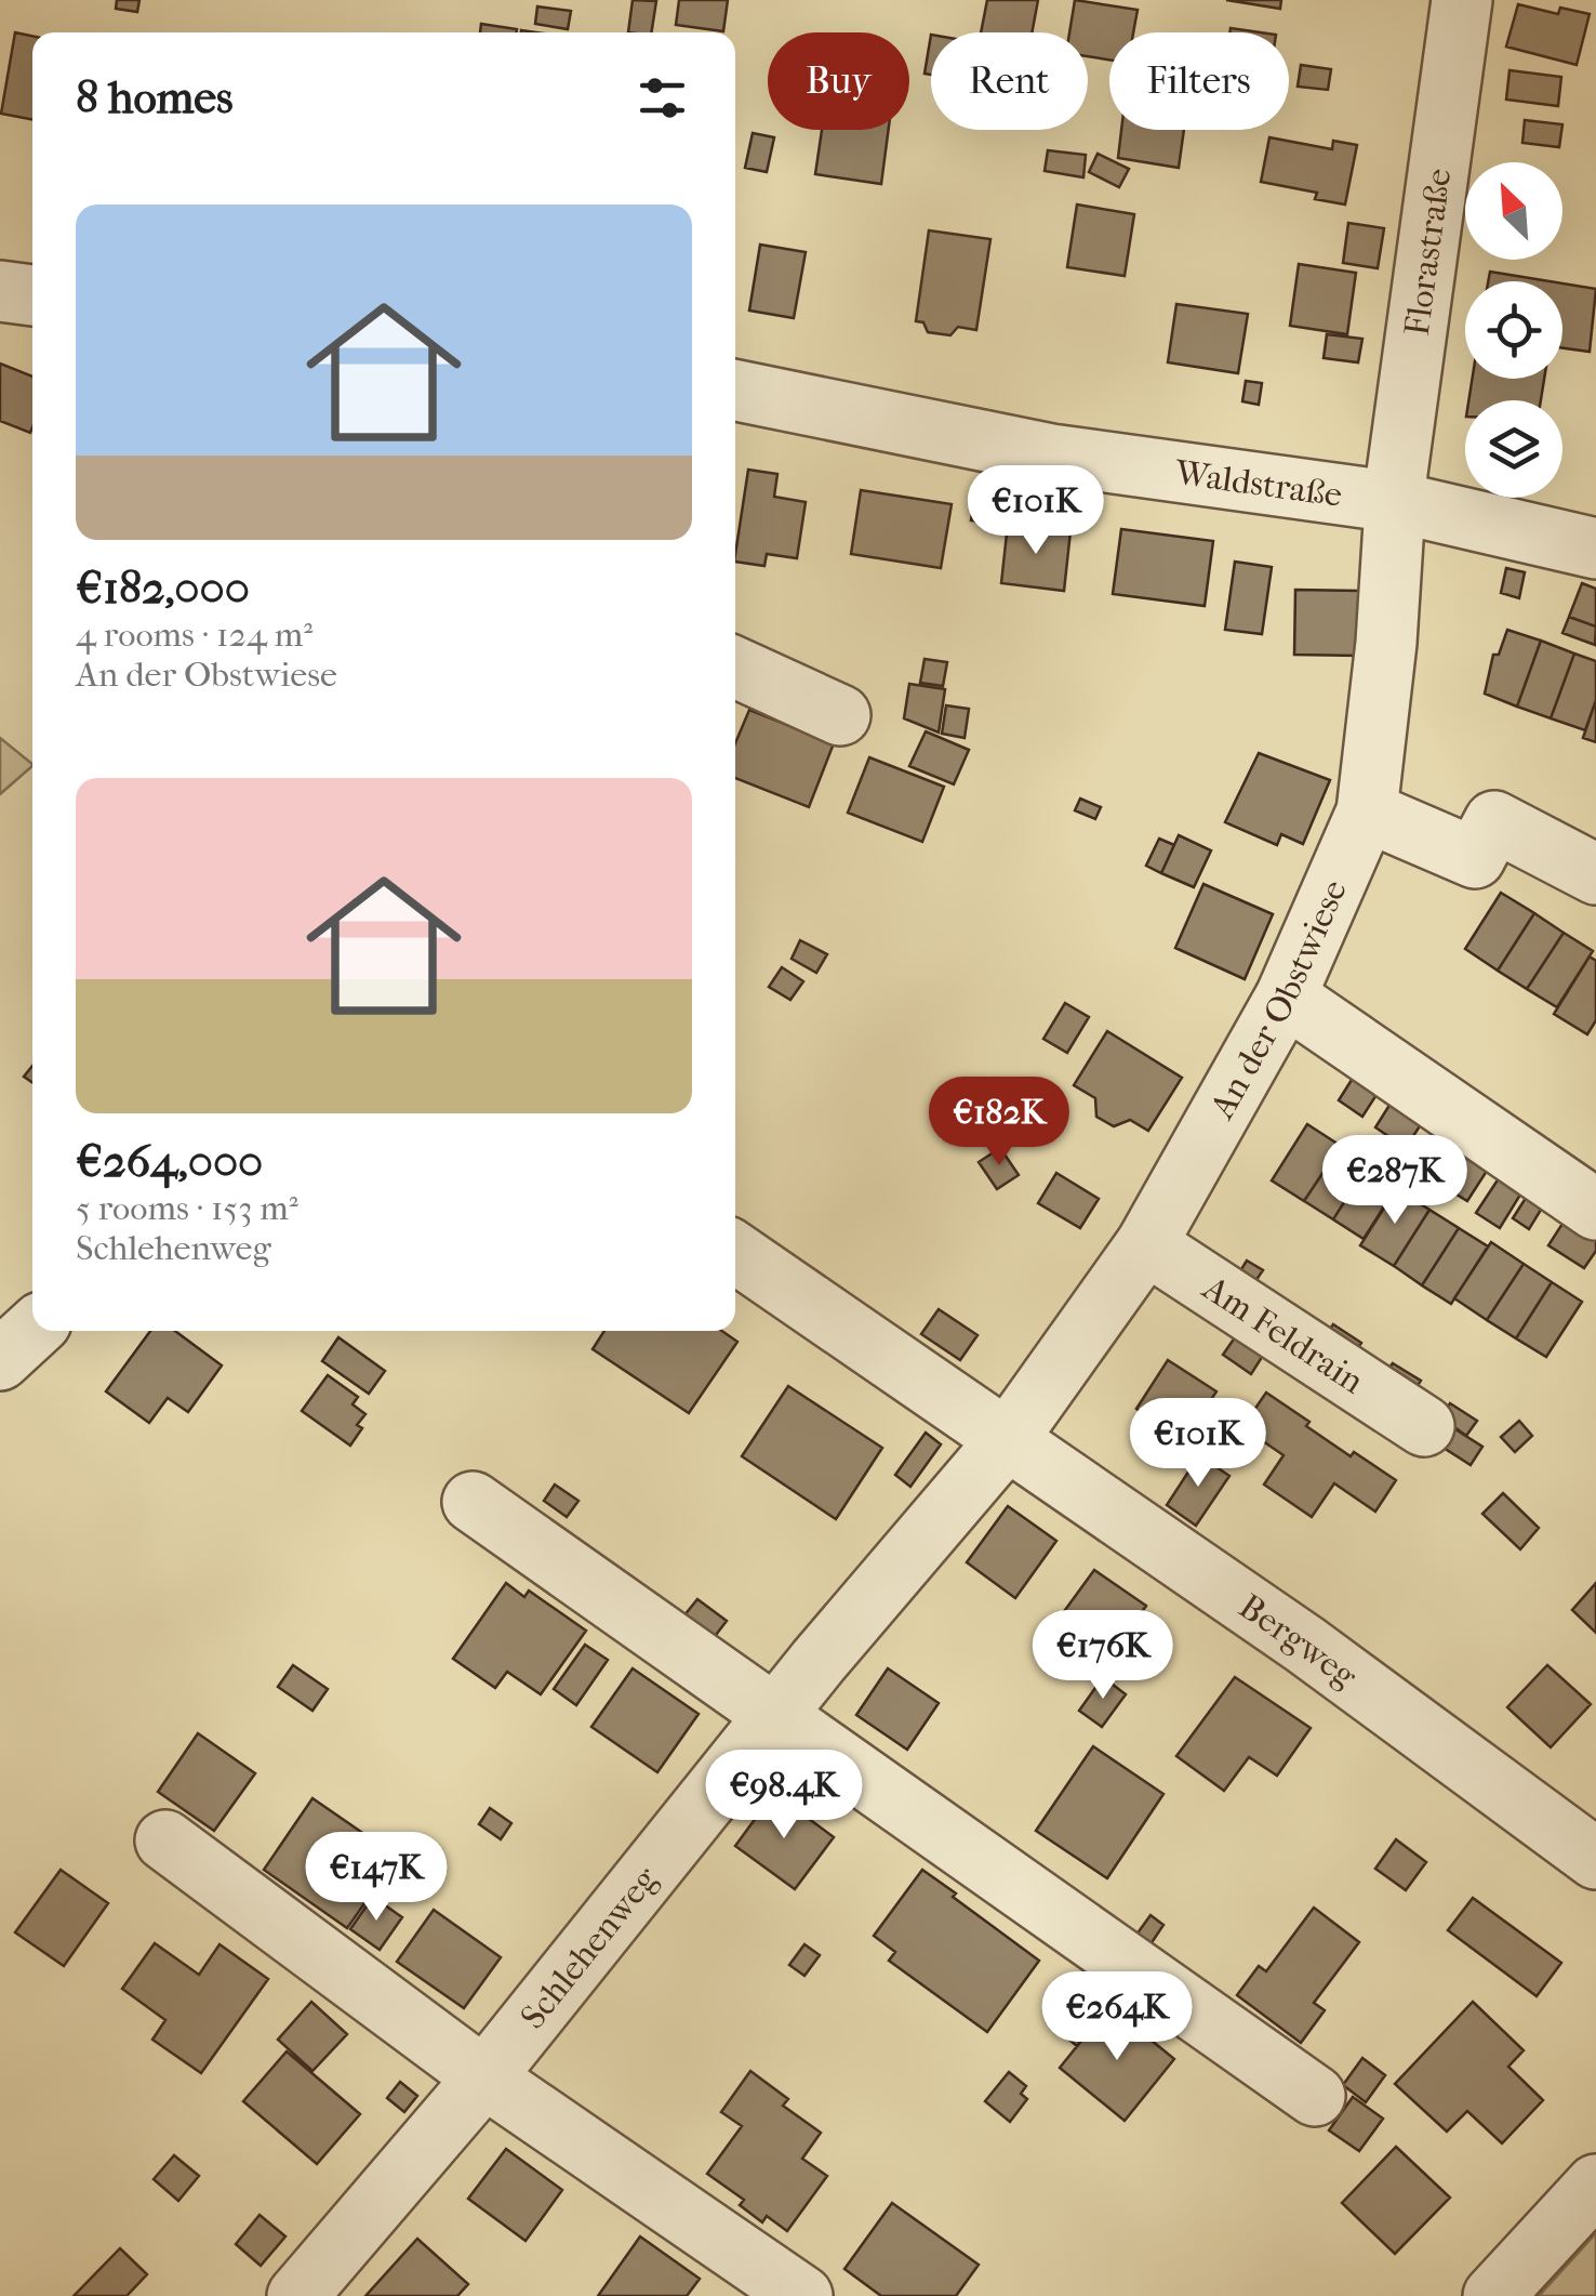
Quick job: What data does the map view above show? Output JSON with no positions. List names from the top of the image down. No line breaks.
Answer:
{"streets":{"street":["Florastraße","Waldstraße","An der Obstwiese","Am Feldrain","Bergweg","Schlehenweg"]},"crossings":[["Florastraße","Waldstraße"],["Florastraße","An der Obstwiese"],["Waldstraße","An der Obstwiese"],["An der Obstwiese","Am Feldrain"],["An der Obstwiese","Bergweg"],["An der Obstwiese","Schlehenweg"],["Bergweg","Schlehenweg"]],"north":"top left","page":{"chip":["Buy","Rent","Filters"],"heading":"8 homes","list":[{"name":"€182,000","note":"4 rooms · 124 m² · An der Obstwiese"},{"name":"€264,000","note":"5 rooms · 153 m² · Schlehenweg"}],"price":["€101K","€182K","€287K","€101K","€176K","€98.4K","€147K","€264K"]}}
